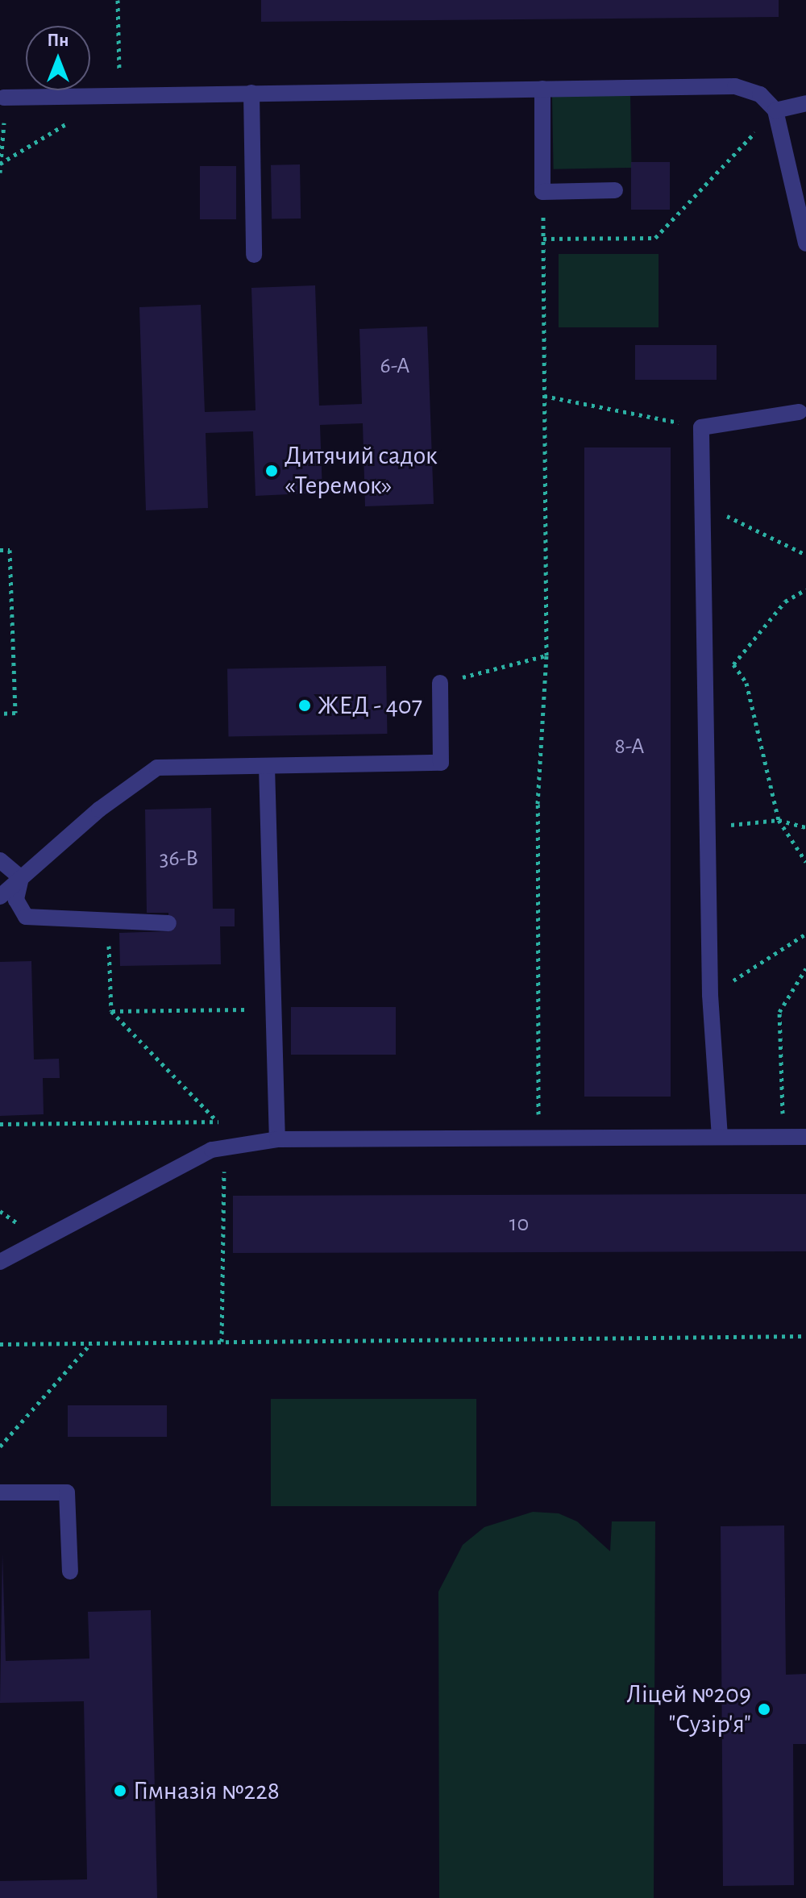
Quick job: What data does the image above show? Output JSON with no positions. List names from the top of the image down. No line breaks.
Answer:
{"places":["Дитячий садок «Теремок»","ЖЕД - 407","Ліцей №209 \"Сузір'я\"","Гімназія №228"],"house_numbers":["6-А","8-А","36-В","10"],"north":"top"}
